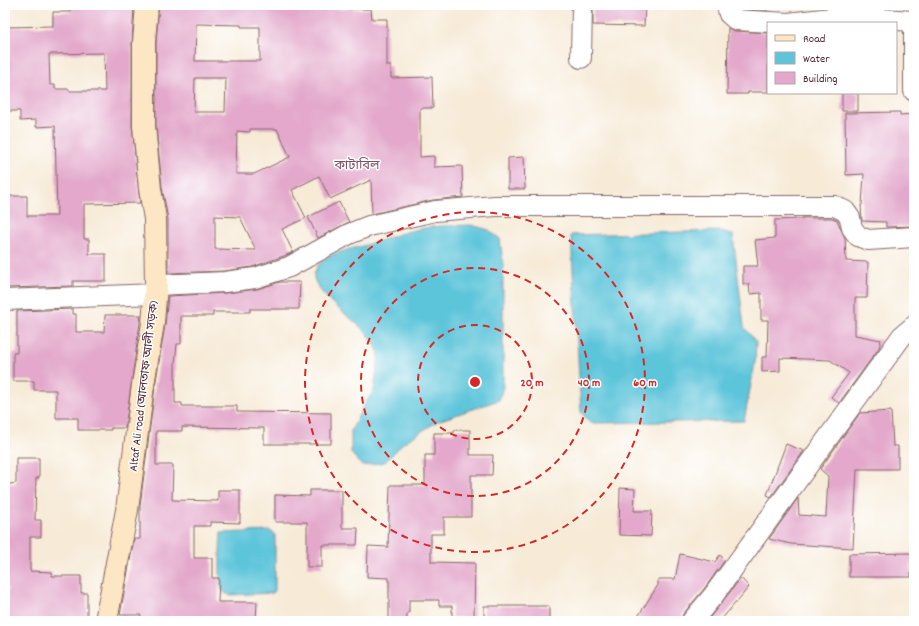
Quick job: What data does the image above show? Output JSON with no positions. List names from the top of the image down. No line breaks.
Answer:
{"streets":{"main road":["Altaf Ali road (আলতাফ আলী সড়ক)"]},"districts":["কাটাবিল"],"legend":["Road","Water","Building"],"rings":["20 m","40 m","60 m"]}
